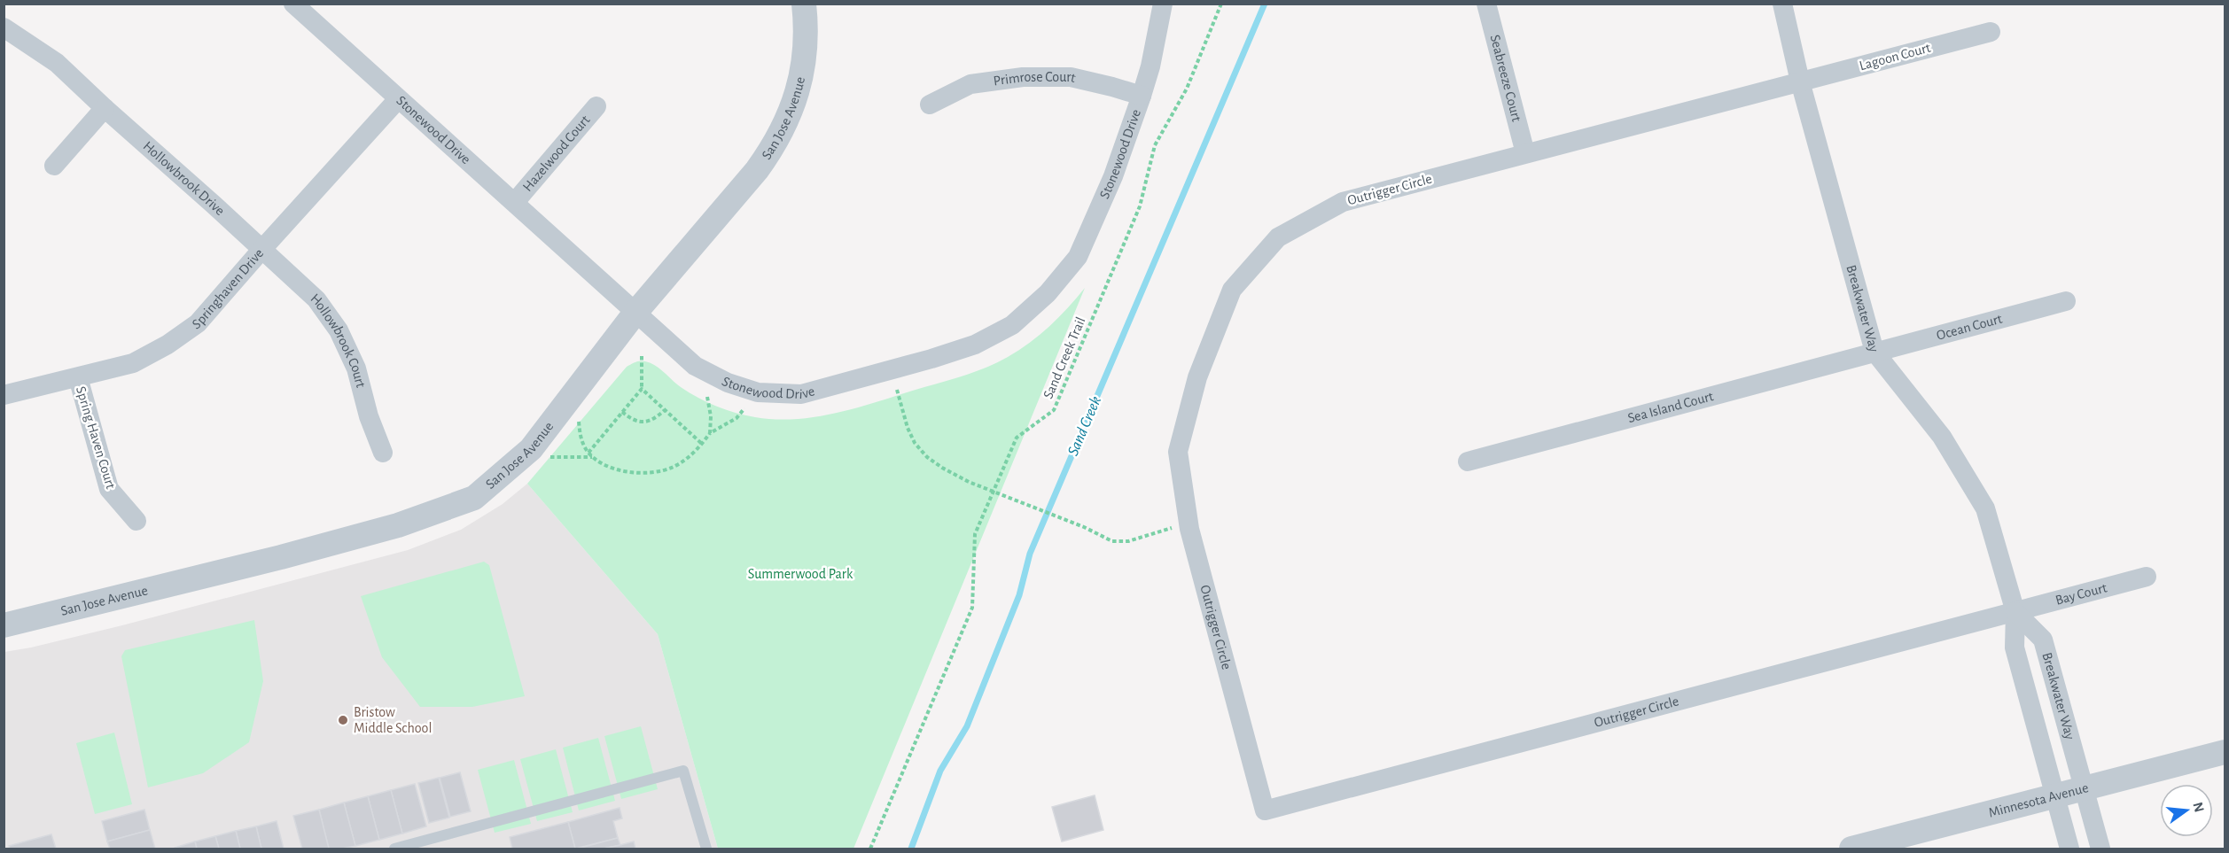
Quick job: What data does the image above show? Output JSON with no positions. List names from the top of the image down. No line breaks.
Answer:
{"streets":{"street":["Lagoon Court","Seabreeze Court","Primrose Court","San Jose Avenue","Stonewood Drive","Hazelwood Court","Hollowbrook Drive","Outrigger Circle","Springhaven Drive","Breakwater Way","Ocean Court","Hollowbrook Court","Sea Island Court","Spring Haven Court","Bay Court","Minnesota Avenue"],"path":["Sand Creek Trail"]},"crossings":[["Lagoon Court","Outrigger Circle"],["Lagoon Court","Breakwater Way"],["Seabreeze Court","Outrigger Circle"],["Primrose Court","Stonewood Drive"],["San Jose Avenue","Stonewood Drive"],["Stonewood Drive","Hazelwood Court"],["Stonewood Drive","Springhaven Drive"],["Hollowbrook Drive","Springhaven Drive"],["Hollowbrook Drive","Hollowbrook Court"],["Outrigger Circle","Breakwater Way"],["Outrigger Circle","Bay Court"],["Springhaven Drive","Hollowbrook Court"],["Springhaven Drive","Spring Haven Court"],["Breakwater Way","Ocean Court"],["Breakwater Way","Sea Island Court"],["Breakwater Way","Bay Court"],["Breakwater Way","Minnesota Avenue"],["Ocean Court","Sea Island Court"]],"water":["Sand Creek"],"parks":["Summerwood Park"],"places":["Bristow Middle School"],"north":"right"}
